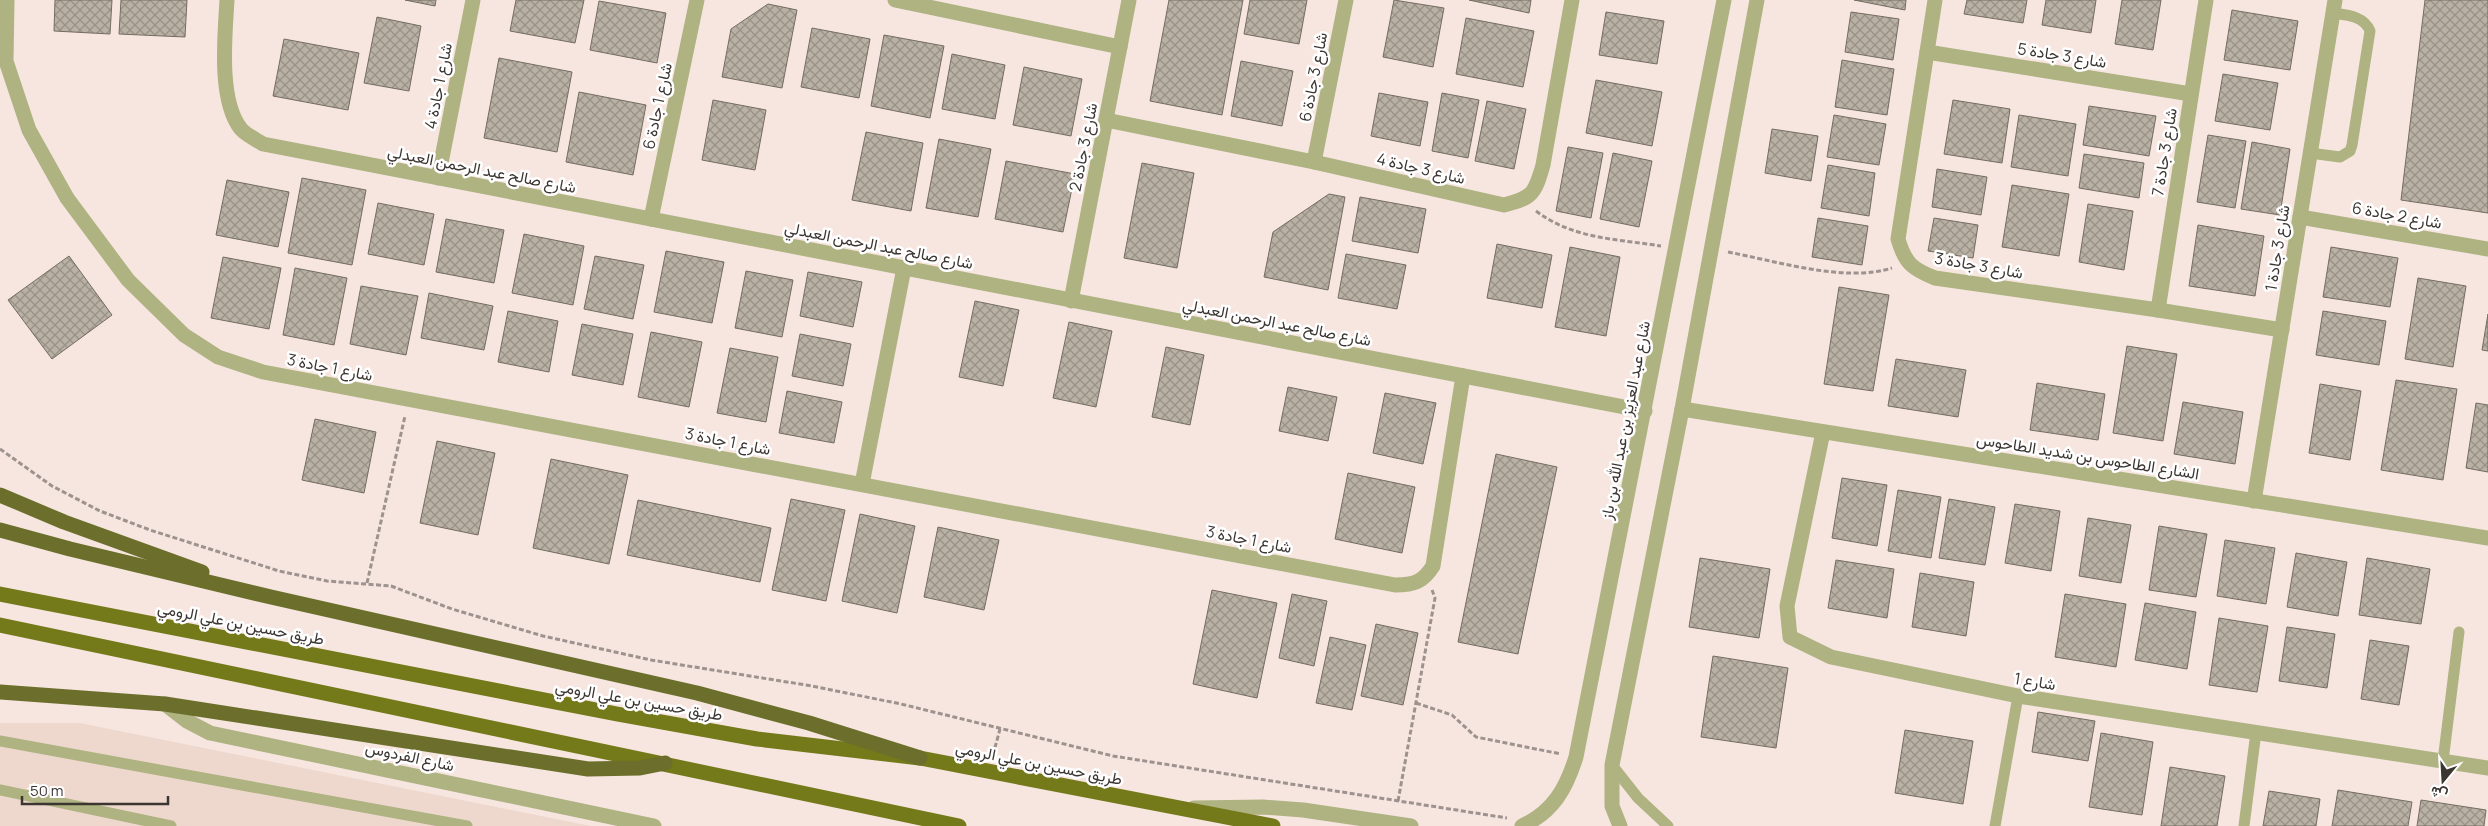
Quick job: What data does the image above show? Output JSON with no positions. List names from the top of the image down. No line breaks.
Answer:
{"streets":{"highway":["طريق حسين بن علي الرومي"],"street":["شارع 3 جادة 5","شارع 3 جادة 6","شارع 1 جادة 4","شارع 1 جادة 6","شارع 3 جادة 2","شارع 3 جادة 7","شارع 3 جادة 4","شارع صالح عبد الرحمن العبدلي","شارع 2 جادة 6","شارع 3 جادة 1","شارع 3 جادة 3","شارع 1 جادة 3","شارع عبد العزيز بن عبد الله بن باز","الشارع الطاحوس بن شديد الطاحوس","شارع 1","شارع الفردوس"]},"crossings":[["شارع 3 جادة 5","شارع 3 جادة 7"],["شارع 3 جادة 6","شارع 3 جادة 4"],["شارع 1 جادة 4","شارع صالح عبد الرحمن العبدلي"],["شارع 1 جادة 6","شارع صالح عبد الرحمن العبدلي"],["شارع 3 جادة 2","شارع 3 جادة 4"],["شارع 3 جادة 2","شارع صالح عبد الرحمن العبدلي"],["شارع 3 جادة 7","شارع 3 جادة 3"],["شارع صالح عبد الرحمن العبدلي","شارع عبد العزيز بن عبد الله بن باز"],["شارع 2 جادة 6","شارع 3 جادة 1"],["شارع 3 جادة 1","شارع 3 جادة 3"],["شارع 3 جادة 1","الشارع الطاحوس بن شديد الطاحوس"],["الشارع الطاحوس بن شديد الطاحوس","شارع 1"]],"scale_bar":"50 m","north":"bottom"}
